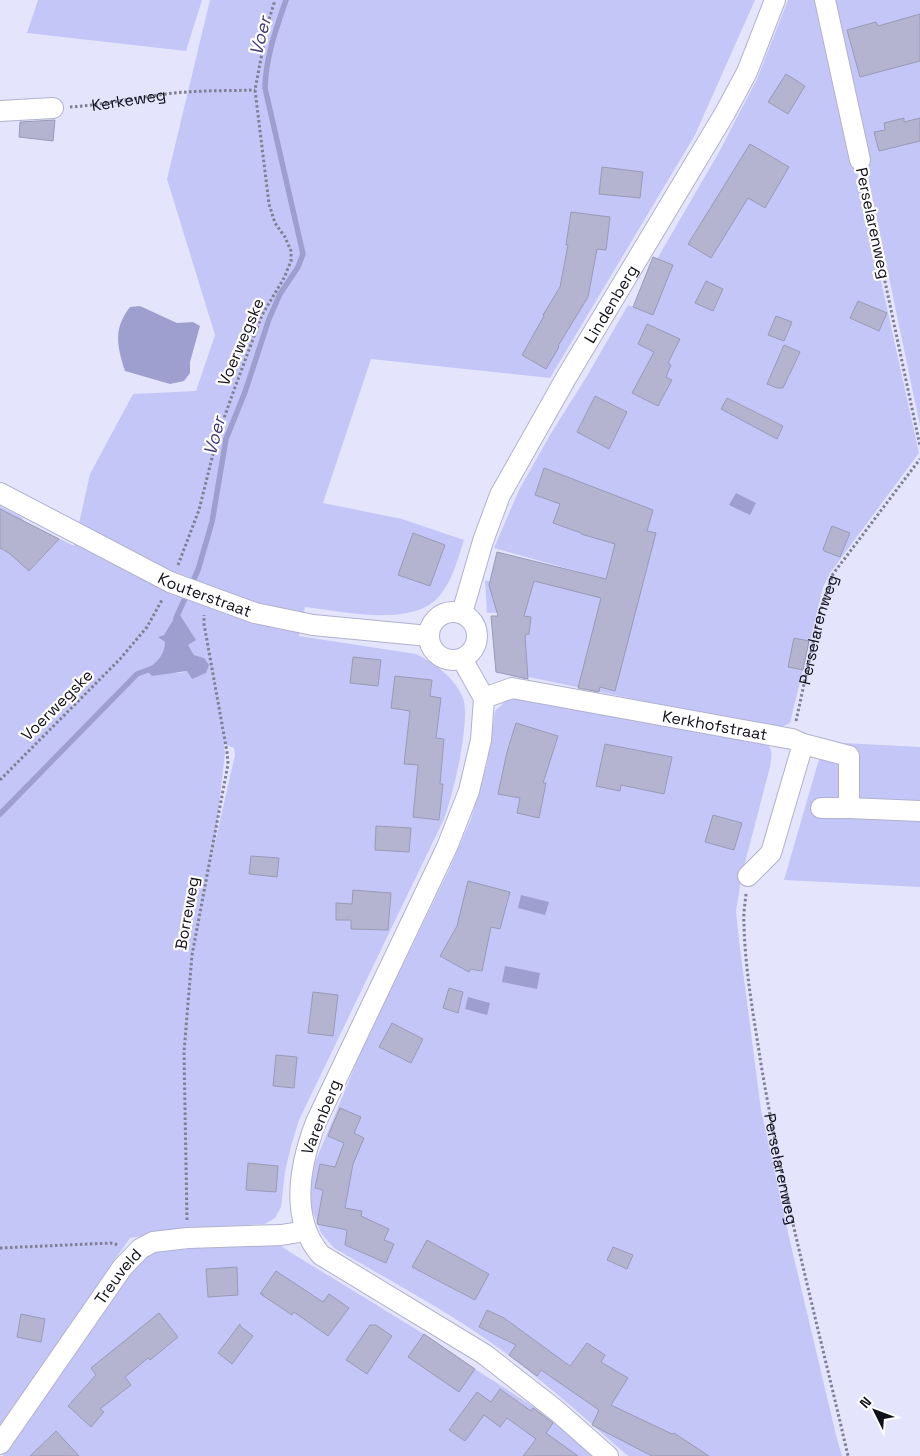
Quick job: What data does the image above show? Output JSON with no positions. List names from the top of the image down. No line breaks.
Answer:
{"streets":{"street":["Perselarenweg","Lindenberg","Kouterstraat","Kerkhofstraat","Varenberg","Treuveld"],"path":["Kerkeweg","Voerwegske","Borreweg"]},"crossings":[["Kerkeweg","Voerwegske"],["Perselarenweg","Kerkhofstraat"],["Lindenberg","Kouterstraat"],["Voerwegske","Kouterstraat"],["Kouterstraat","Borreweg"],["Kerkhofstraat","Varenberg"],["Borreweg","Treuveld"],["Varenberg","Treuveld"]],"water":["Voer"],"north":"top left"}
